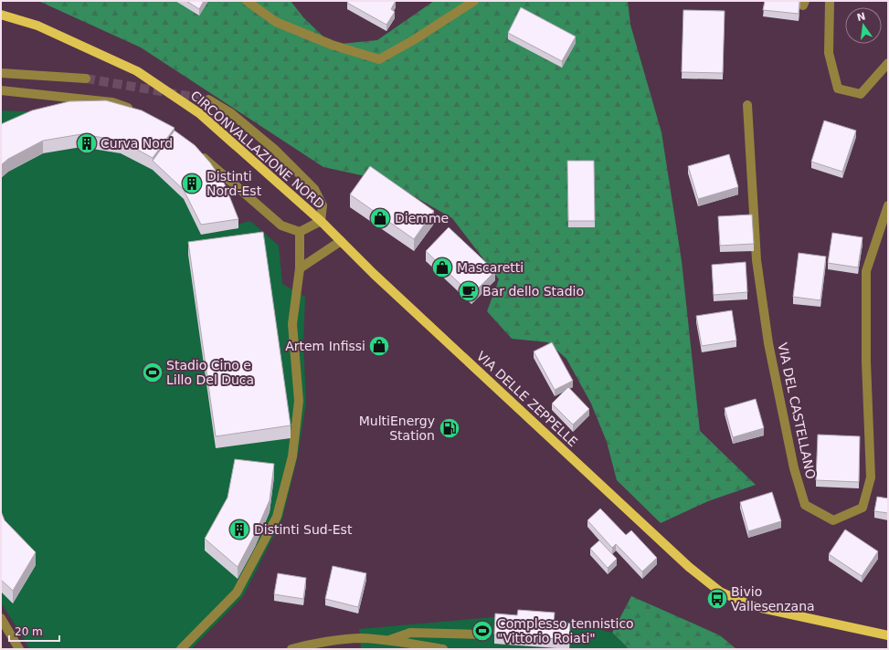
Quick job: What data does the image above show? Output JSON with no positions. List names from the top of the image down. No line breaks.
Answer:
{"streets":{"main road":["CIRCONVALLAZIONE NORD","VIA DELLE ZEPPELLE"],"street":["VIA DEL CASTELLANO"]},"crossings":[["CIRCONVALLAZIONE NORD","VIA DELLE ZEPPELLE"]],"places":{"building":["Curva Nord","Distinti Nord-Est","Distinti Sud-Est"],"shop":["Diemme","Mascaretti","Artem Infissi"],"cafe":["Bar dello Stadio"],"sports":["Stadio Cino e Lillo Del Duca","Complesso tennistico \"Vittorio Roiati\""],"fuel station":["MultiEnergy Station"],"bus stop":["Bivio Vallesenzana"]},"scale_bar":"20 m","north":"top"}
